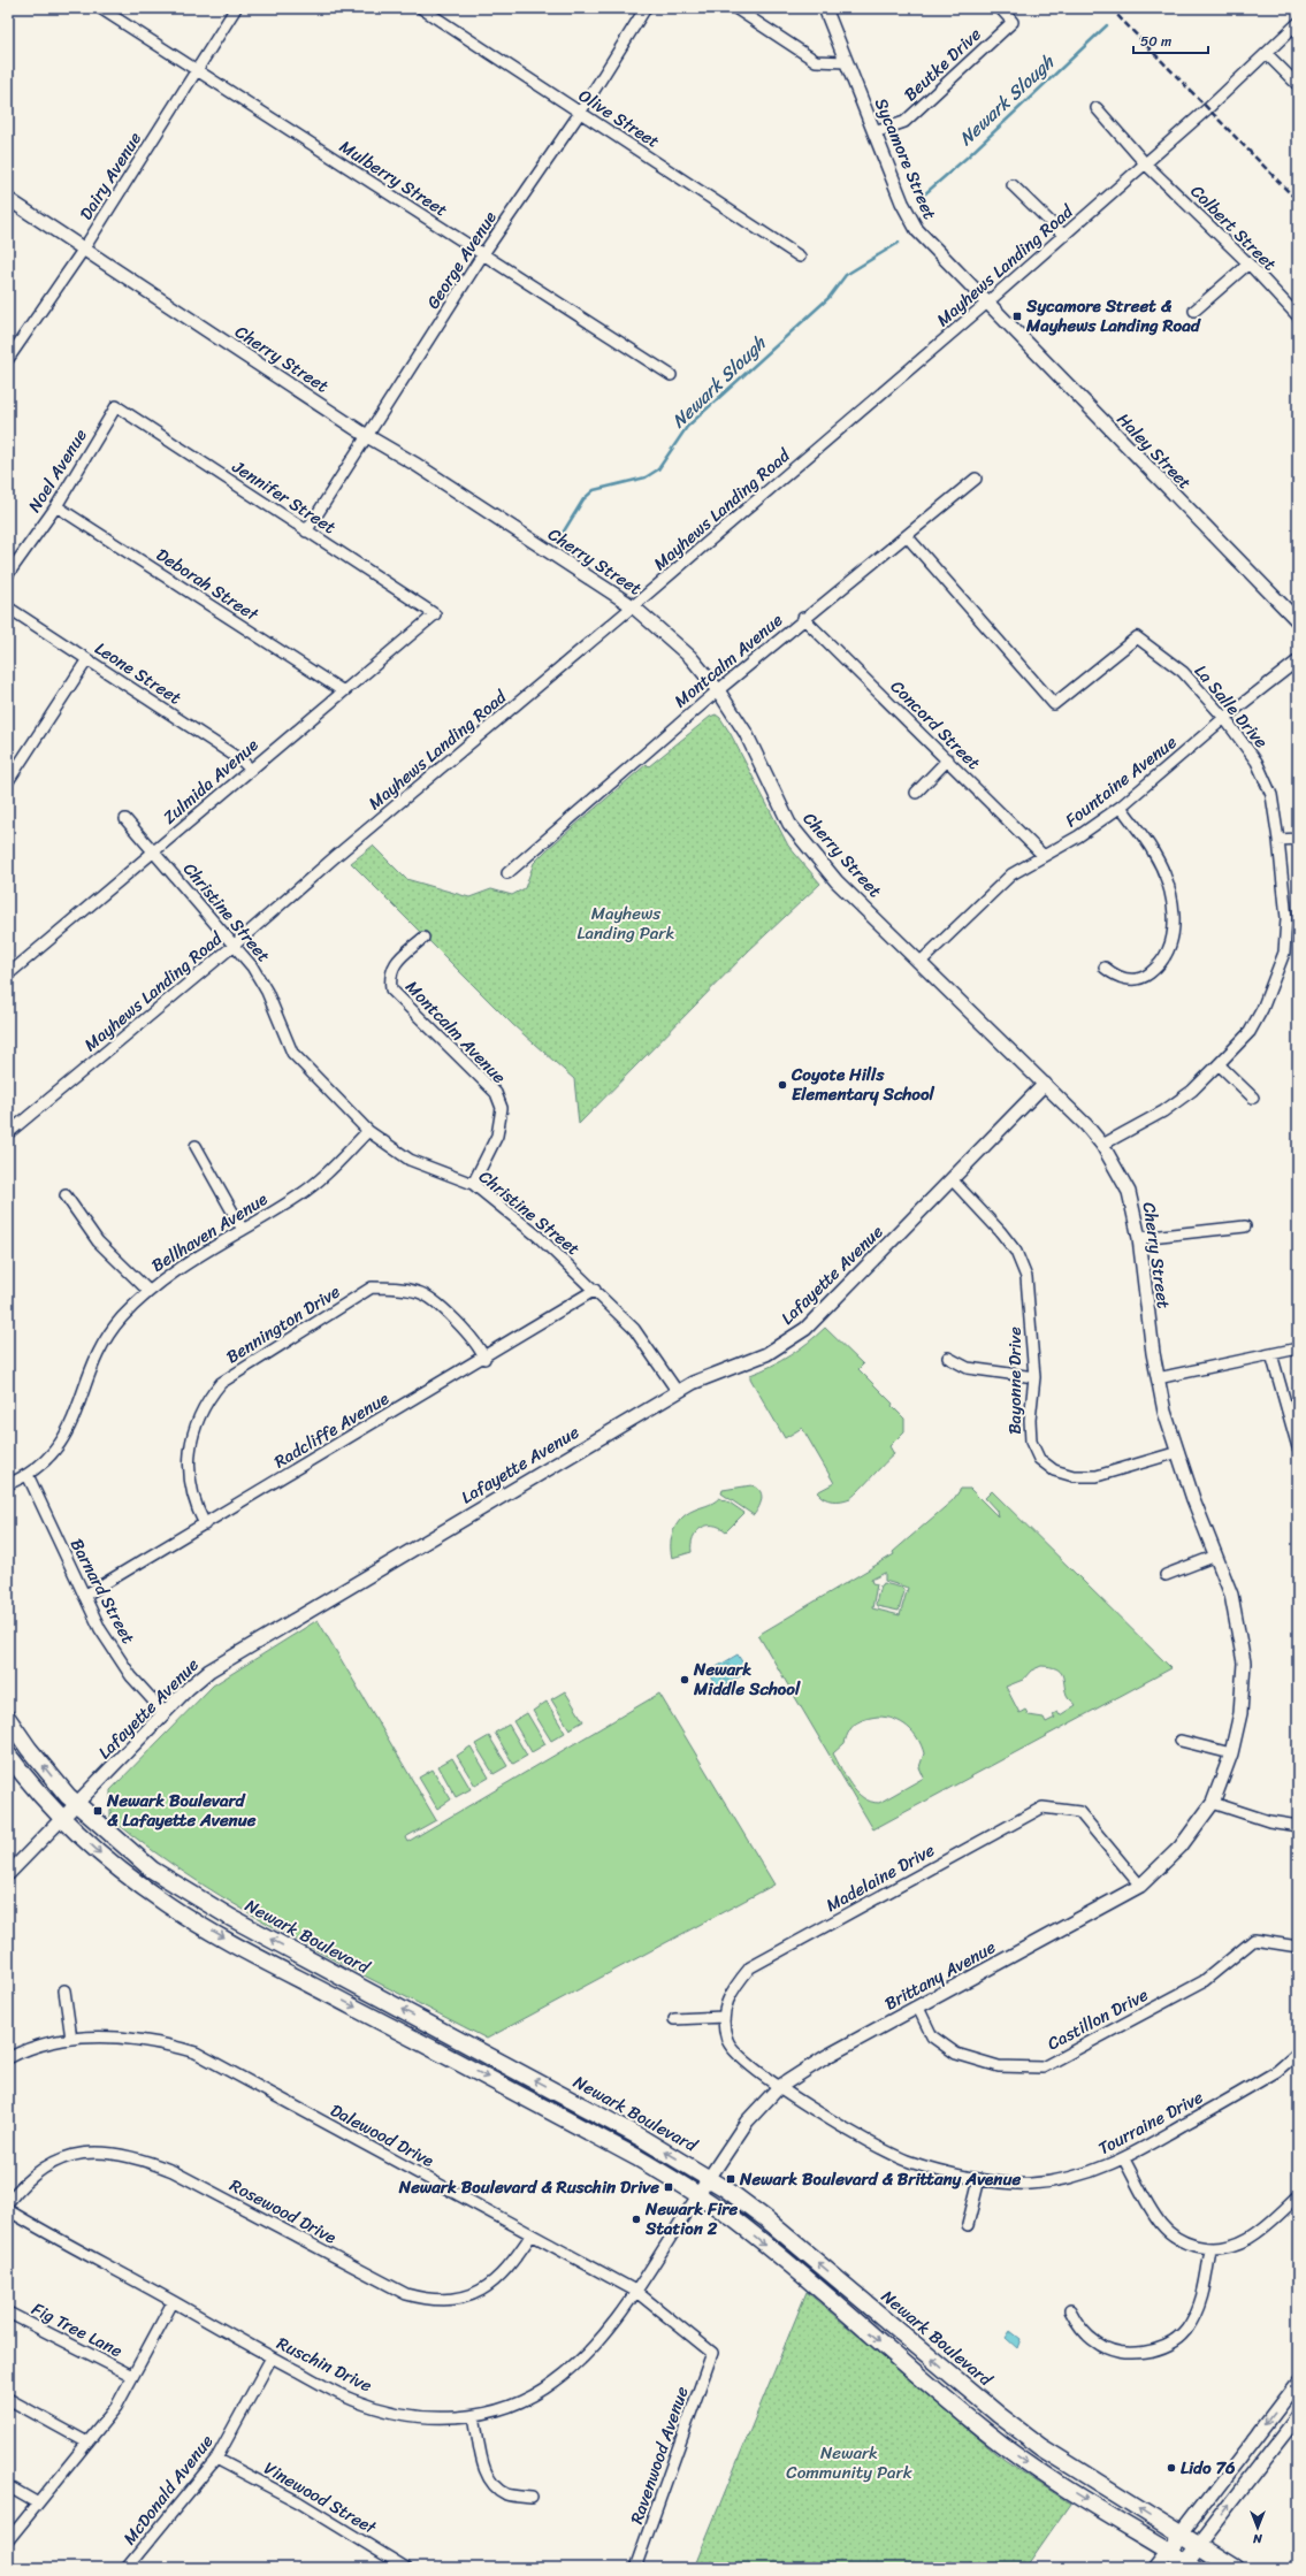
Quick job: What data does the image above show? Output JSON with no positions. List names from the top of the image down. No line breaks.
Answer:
{"streets":{"main road":["Newark Boulevard"],"street":["Beutke Drive","Olive Street","Sycamore Street","Dairy Avenue","Mulberry Street","Colbert Street","George Avenue","Mayhews Landing Road","Cherry Street","Haley Street","Noel Avenue","Jennifer Street","Deborah Street","Montcalm Avenue","Leone Street","La Salle Drive","Concord Street","Zulmida Avenue","Fountaine Avenue","Christine Street","Bellhaven Avenue","Lafayette Avenue","Bennington Drive","Bayonne Drive","Radcliffe Avenue","Barnard Street","Madelaine Drive","Brittany Avenue","Castillon Drive","Tourraine Drive","Dalewood Drive","Rosewood Drive","Fig Tree Lane","Ruschin Drive","Ravenwood Avenue","McDonald Avenue","Vinewood Street"]},"crossings":[["Beutke Drive","Sycamore Street"],["Olive Street","George Avenue"],["Sycamore Street","Mayhews Landing Road"],["Sycamore Street","Haley Street"],["Dairy Avenue","Mulberry Street"],["Dairy Avenue","Cherry Street"],["Mulberry Street","George Avenue"],["Colbert Street","Mayhews Landing Road"],["George Avenue","Cherry Street"],["George Avenue","Jennifer Street"],["Mayhews Landing Road","Cherry Street"],["Mayhews Landing Road","Haley Street"],["Mayhews Landing Road","Christine Street"],["Cherry Street","Montcalm Avenue"],["Cherry Street","La Salle Drive"],["Cherry Street","Fountaine Avenue"],["Cherry Street","Lafayette Avenue"],["Cherry Street","Bayonne Drive"],["Cherry Street","Brittany Avenue"],["Noel Avenue","Jennifer Street"],["Noel Avenue","Deborah Street"],["Jennifer Street","Zulmida Avenue"],["Deborah Street","Zulmida Avenue"],["Montcalm Avenue","La Salle Drive"],["Montcalm Avenue","Concord Street"],["Montcalm Avenue","Christine Street"],["Leone Street","Zulmida Avenue"],["La Salle Drive","Fountaine Avenue"],["Concord Street","Fountaine Avenue"],["Zulmida Avenue","Christine Street"],["Christine Street","Bellhaven Avenue"],["Christine Street","Lafayette Avenue"],["Christine Street","Radcliffe Avenue"],["Bellhaven Avenue","Barnard Street"],["Lafayette Avenue","Bayonne Drive"],["Lafayette Avenue","Barnard Street"],["Lafayette Avenue","Newark Boulevard"],["Bennington Drive","Radcliffe Avenue"],["Radcliffe Avenue","Barnard Street"],["Madelaine Drive","Brittany Avenue"],["Madelaine Drive","Tourraine Drive"],["Newark Boulevard","Brittany Avenue"],["Brittany Avenue","Castillon Drive"],["Brittany Avenue","Tourraine Drive"],["Brittany Avenue","Ruschin Drive"],["Dalewood Drive","Rosewood Drive"],["Dalewood Drive","Ruschin Drive"],["Dalewood Drive","Ravenwood Avenue"],["Ruschin Drive","McDonald Avenue"],["McDonald Avenue","Vinewood Street"]],"water":["Newark Slough"],"parks":["Mayhews Landing Park","Newark Community Park"],"places":{"transit":["Sycamore Street & Mayhews Landing Road","Newark Boulevard & Lafayette Avenue","Newark Boulevard & Brittany Avenue","Newark Boulevard & Ruschin Drive"],"other":["Coyote Hills Elementary School","Newark Middle School","Newark Fire Station 2","Lido 76"]},"scale_bar":"50 m","north":"bottom"}
